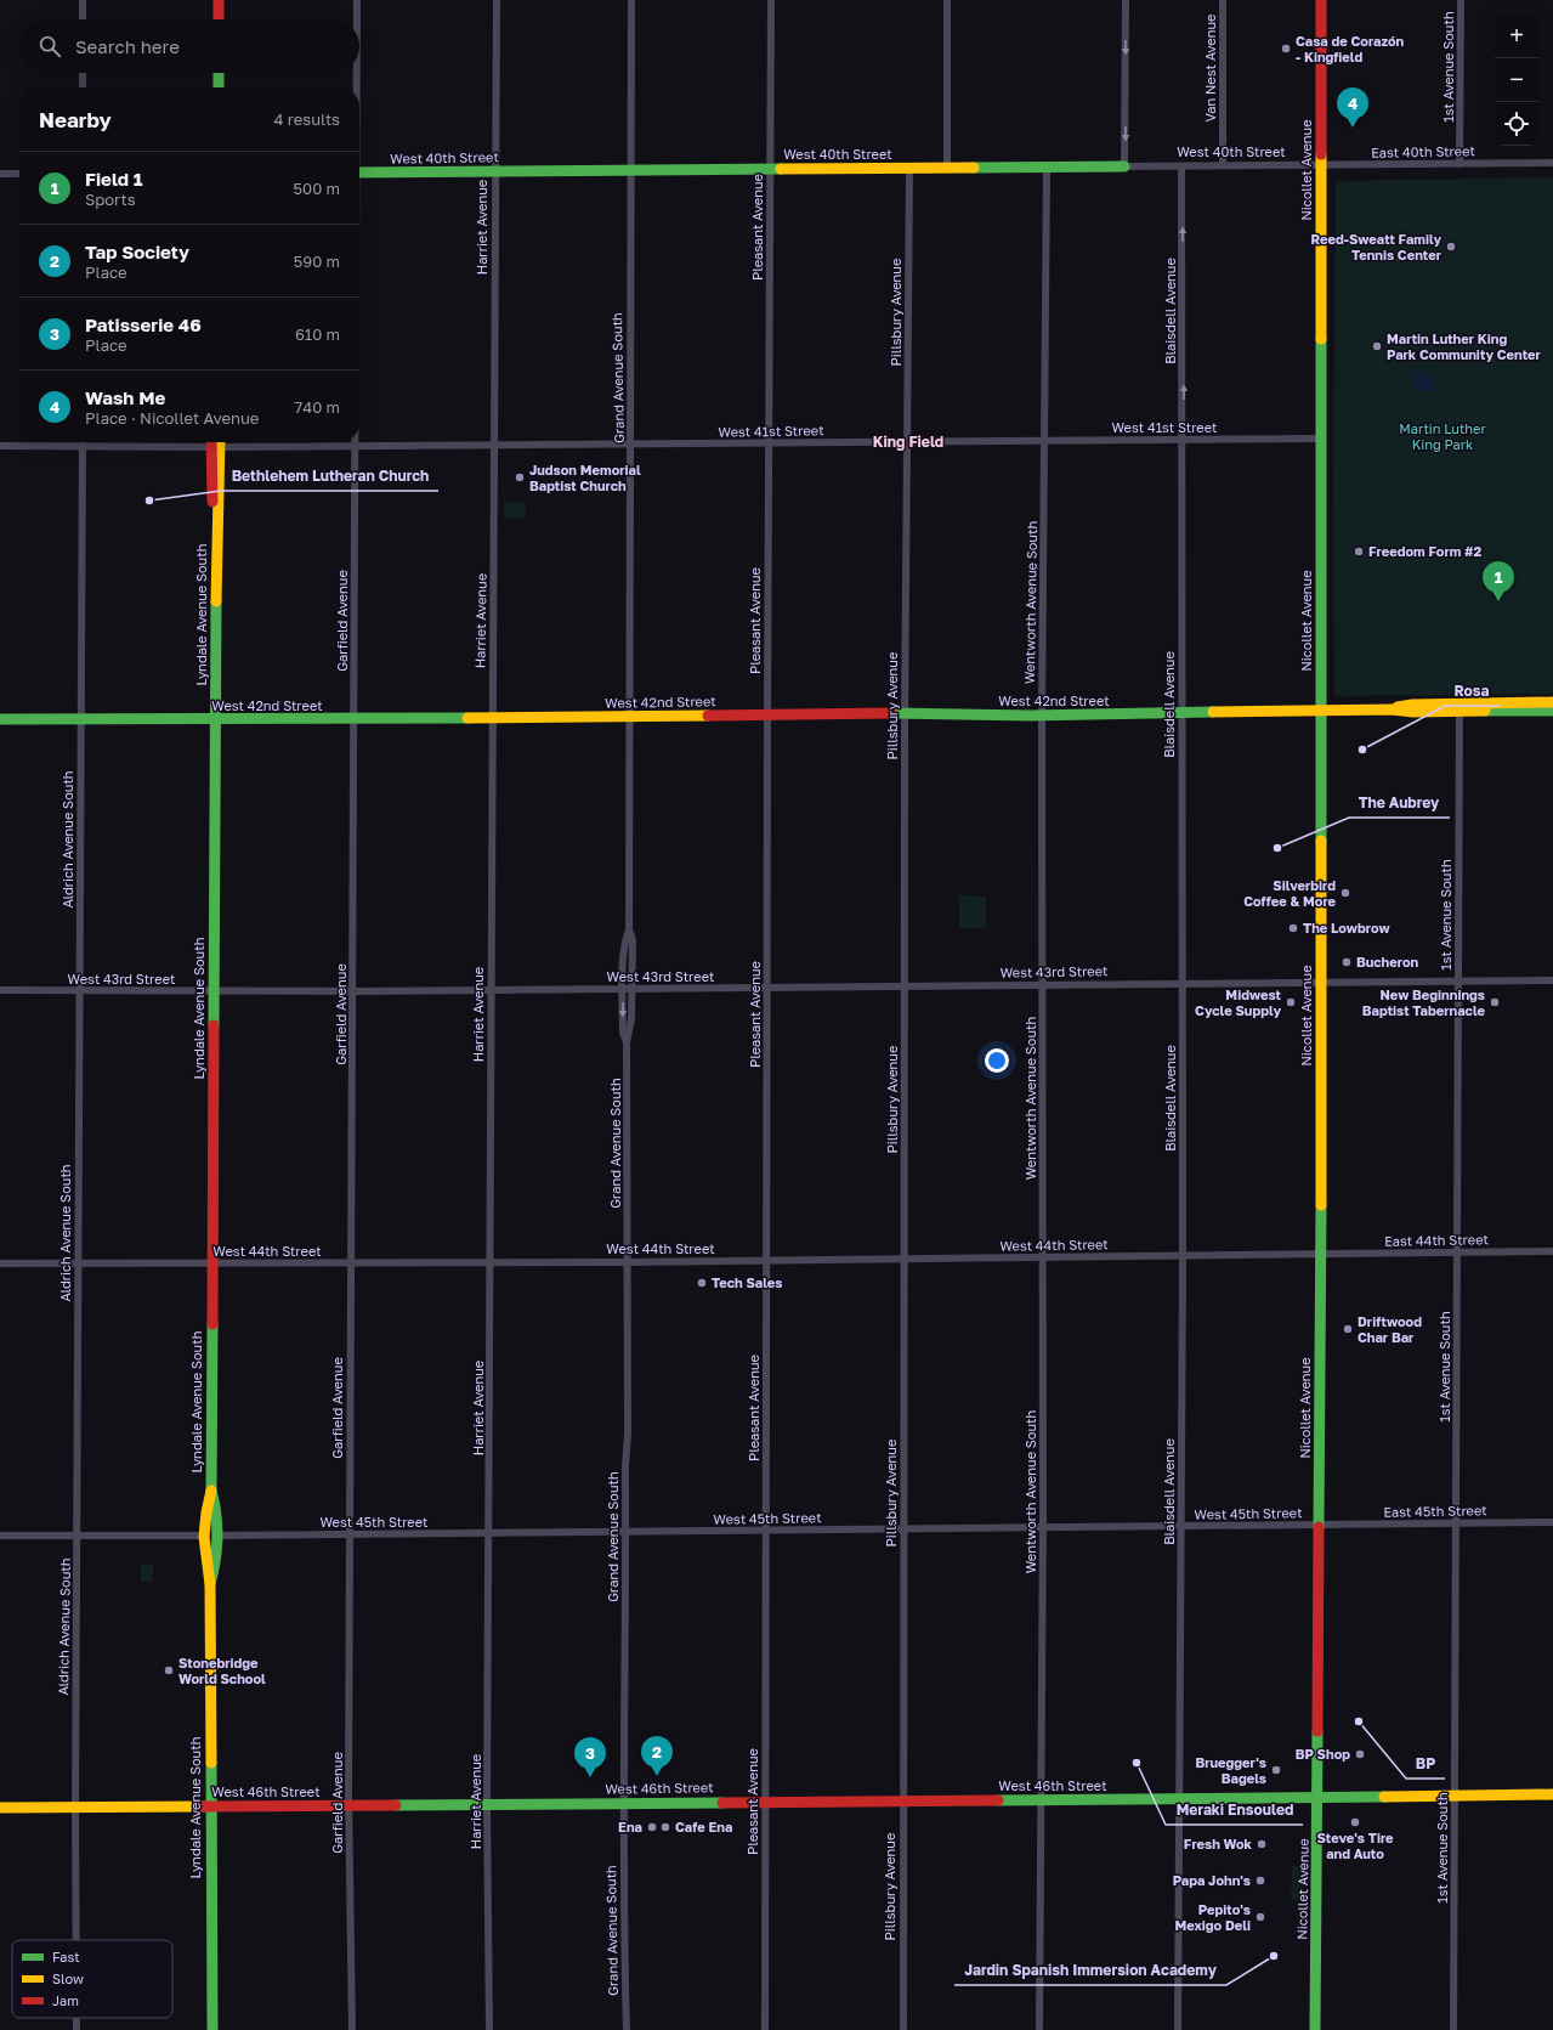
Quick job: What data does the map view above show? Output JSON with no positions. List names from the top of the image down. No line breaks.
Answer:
{"streets":{"main road":["West 40th Street","Nicollet Avenue","Lyndale Avenue South","West 42nd Street","West 46th Street"],"street":["1st Avenue South","Van Nest Avenue","East 40th Street","Harriet Avenue","Pleasant Avenue","Blaisdell Avenue","Pillsbury Avenue","Grand Avenue South","West 41st Street","Wentworth Avenue South","Garfield Avenue","Aldrich Avenue South","West 43rd Street","East 44th Street","West 44th Street","East 45th Street","West 45th Street"]},"crossings":[["1st Avenue South","East 40th Street"],["1st Avenue South","West 42nd Street"],["1st Avenue South","West 43rd Street"],["1st Avenue South","East 44th Street"],["1st Avenue South","East 45th Street"],["1st Avenue South","West 46th Street"],["Van Nest Avenue","West 40th Street"],["West 40th Street","East 40th Street"],["West 40th Street","Nicollet Avenue"],["West 40th Street","Harriet Avenue"],["West 40th Street","Pleasant Avenue"],["West 40th Street","Blaisdell Avenue"],["West 40th Street","Pillsbury Avenue"],["West 40th Street","Grand Avenue South"],["West 40th Street","Wentworth Avenue South"],["East 40th Street","Nicollet Avenue"],["Nicollet Avenue","West 41st Street"],["Nicollet Avenue","West 42nd Street"],["Nicollet Avenue","West 43rd Street"],["Nicollet Avenue","East 44th Street"],["Nicollet Avenue","West 44th Street"],["Nicollet Avenue","East 45th Street"],["Nicollet Avenue","West 45th Street"],["Nicollet Avenue","West 46th Street"],["Harriet Avenue","West 41st Street"],["Harriet Avenue","West 42nd Street"],["Harriet Avenue","West 43rd Street"],["Harriet Avenue","West 44th Street"],["Harriet Avenue","West 45th Street"],["Harriet Avenue","West 46th Street"],["Pleasant Avenue","West 41st Street"],["Pleasant Avenue","West 42nd Street"],["Pleasant Avenue","West 43rd Street"],["Pleasant Avenue","West 44th Street"],["Pleasant Avenue","West 45th Street"],["Pleasant Avenue","West 46th Street"],["Blaisdell Avenue","West 41st Street"],["Blaisdell Avenue","West 42nd Street"],["Blaisdell Avenue","West 43rd Street"],["Blaisdell Avenue","West 44th Street"],["Blaisdell Avenue","West 45th Street"],["Blaisdell Avenue","West 46th Street"],["Pillsbury Avenue","West 41st Street"],["Pillsbury Avenue","West 42nd Street"],["Pillsbury Avenue","West 43rd Street"],["Pillsbury Avenue","West 44th Street"],["Pillsbury Avenue","West 45th Street"],["Pillsbury Avenue","West 46th Street"],["Grand Avenue South","West 41st Street"],["Grand Avenue South","West 42nd Street"],["Grand Avenue South","West 43rd Street"],["Grand Avenue South","West 44th Street"],["Grand Avenue South","West 45th Street"],["Grand Avenue South","West 46th Street"],["West 41st Street","Wentworth Avenue South"],["West 41st Street","Lyndale Avenue South"],["West 41st Street","Garfield Avenue"],["West 41st Street","Aldrich Avenue South"],["Wentworth Avenue South","West 42nd Street"],["Wentworth Avenue South","West 43rd Street"],["Wentworth Avenue South","West 44th Street"],["Wentworth Avenue South","West 45th Street"],["Wentworth Avenue South","West 46th Street"],["Lyndale Avenue South","West 42nd Street"],["Lyndale Avenue South","West 43rd Street"],["Lyndale Avenue South","West 44th Street"],["Lyndale Avenue South","West 45th Street"],["Lyndale Avenue South","West 46th Street"],["Garfield Avenue","West 42nd Street"],["Garfield Avenue","West 43rd Street"],["Garfield Avenue","West 44th Street"],["Garfield Avenue","West 45th Street"],["Garfield Avenue","West 46th Street"],["West 42nd Street","Aldrich Avenue South"],["Aldrich Avenue South","West 43rd Street"],["Aldrich Avenue South","West 44th Street"],["Aldrich Avenue South","West 45th Street"],["Aldrich Avenue South","West 46th Street"],["East 44th Street","West 44th Street"],["East 45th Street","West 45th Street"]],"districts":["King Field"],"parks":["Martin Luther King Park"],"places":["Casa de Corazón - Kingfield","Reed-Sweatt Family Tennis Center","Martin Luther King Park Community Center","Judson Memorial Baptist Church","Bethlehem Lutheran Church","Freedom Form #2","Rosa","The Aubrey","Silverbird Coffee & More","The Lowbrow","Bucheron","Midwest Cycle Supply","New Beginnings Baptist Tabernacle","Tech Sales","Driftwood Char Bar","Stonebridge World School","BP","BP Shop","Meraki Ensouled","Bruegger's Bagels","Steve's Tire and Auto","Ena","Cafe Ena","Fresh Wok","Papa John's","Pepito's Mexigo Deli","Jardin Spanish Immersion Academy"],"legend":["Fast","Slow","Jam"],"page":{"map_buttons":["+","−"],"search":"Search here","pins":["4","1","2","3"],"heading":["Nearby","4 results"],"list":[{"mark":"1","name":"Field 1","note":"Sports","value":"500 m"},{"mark":"2","name":"Tap Society","note":"Place","value":"590 m"},{"mark":"3","name":"Patisserie 46","note":"Place","value":"610 m"},{"mark":"4","name":"Wash Me","note":"Place · Nicollet Avenue","value":"740 m"}]}}
